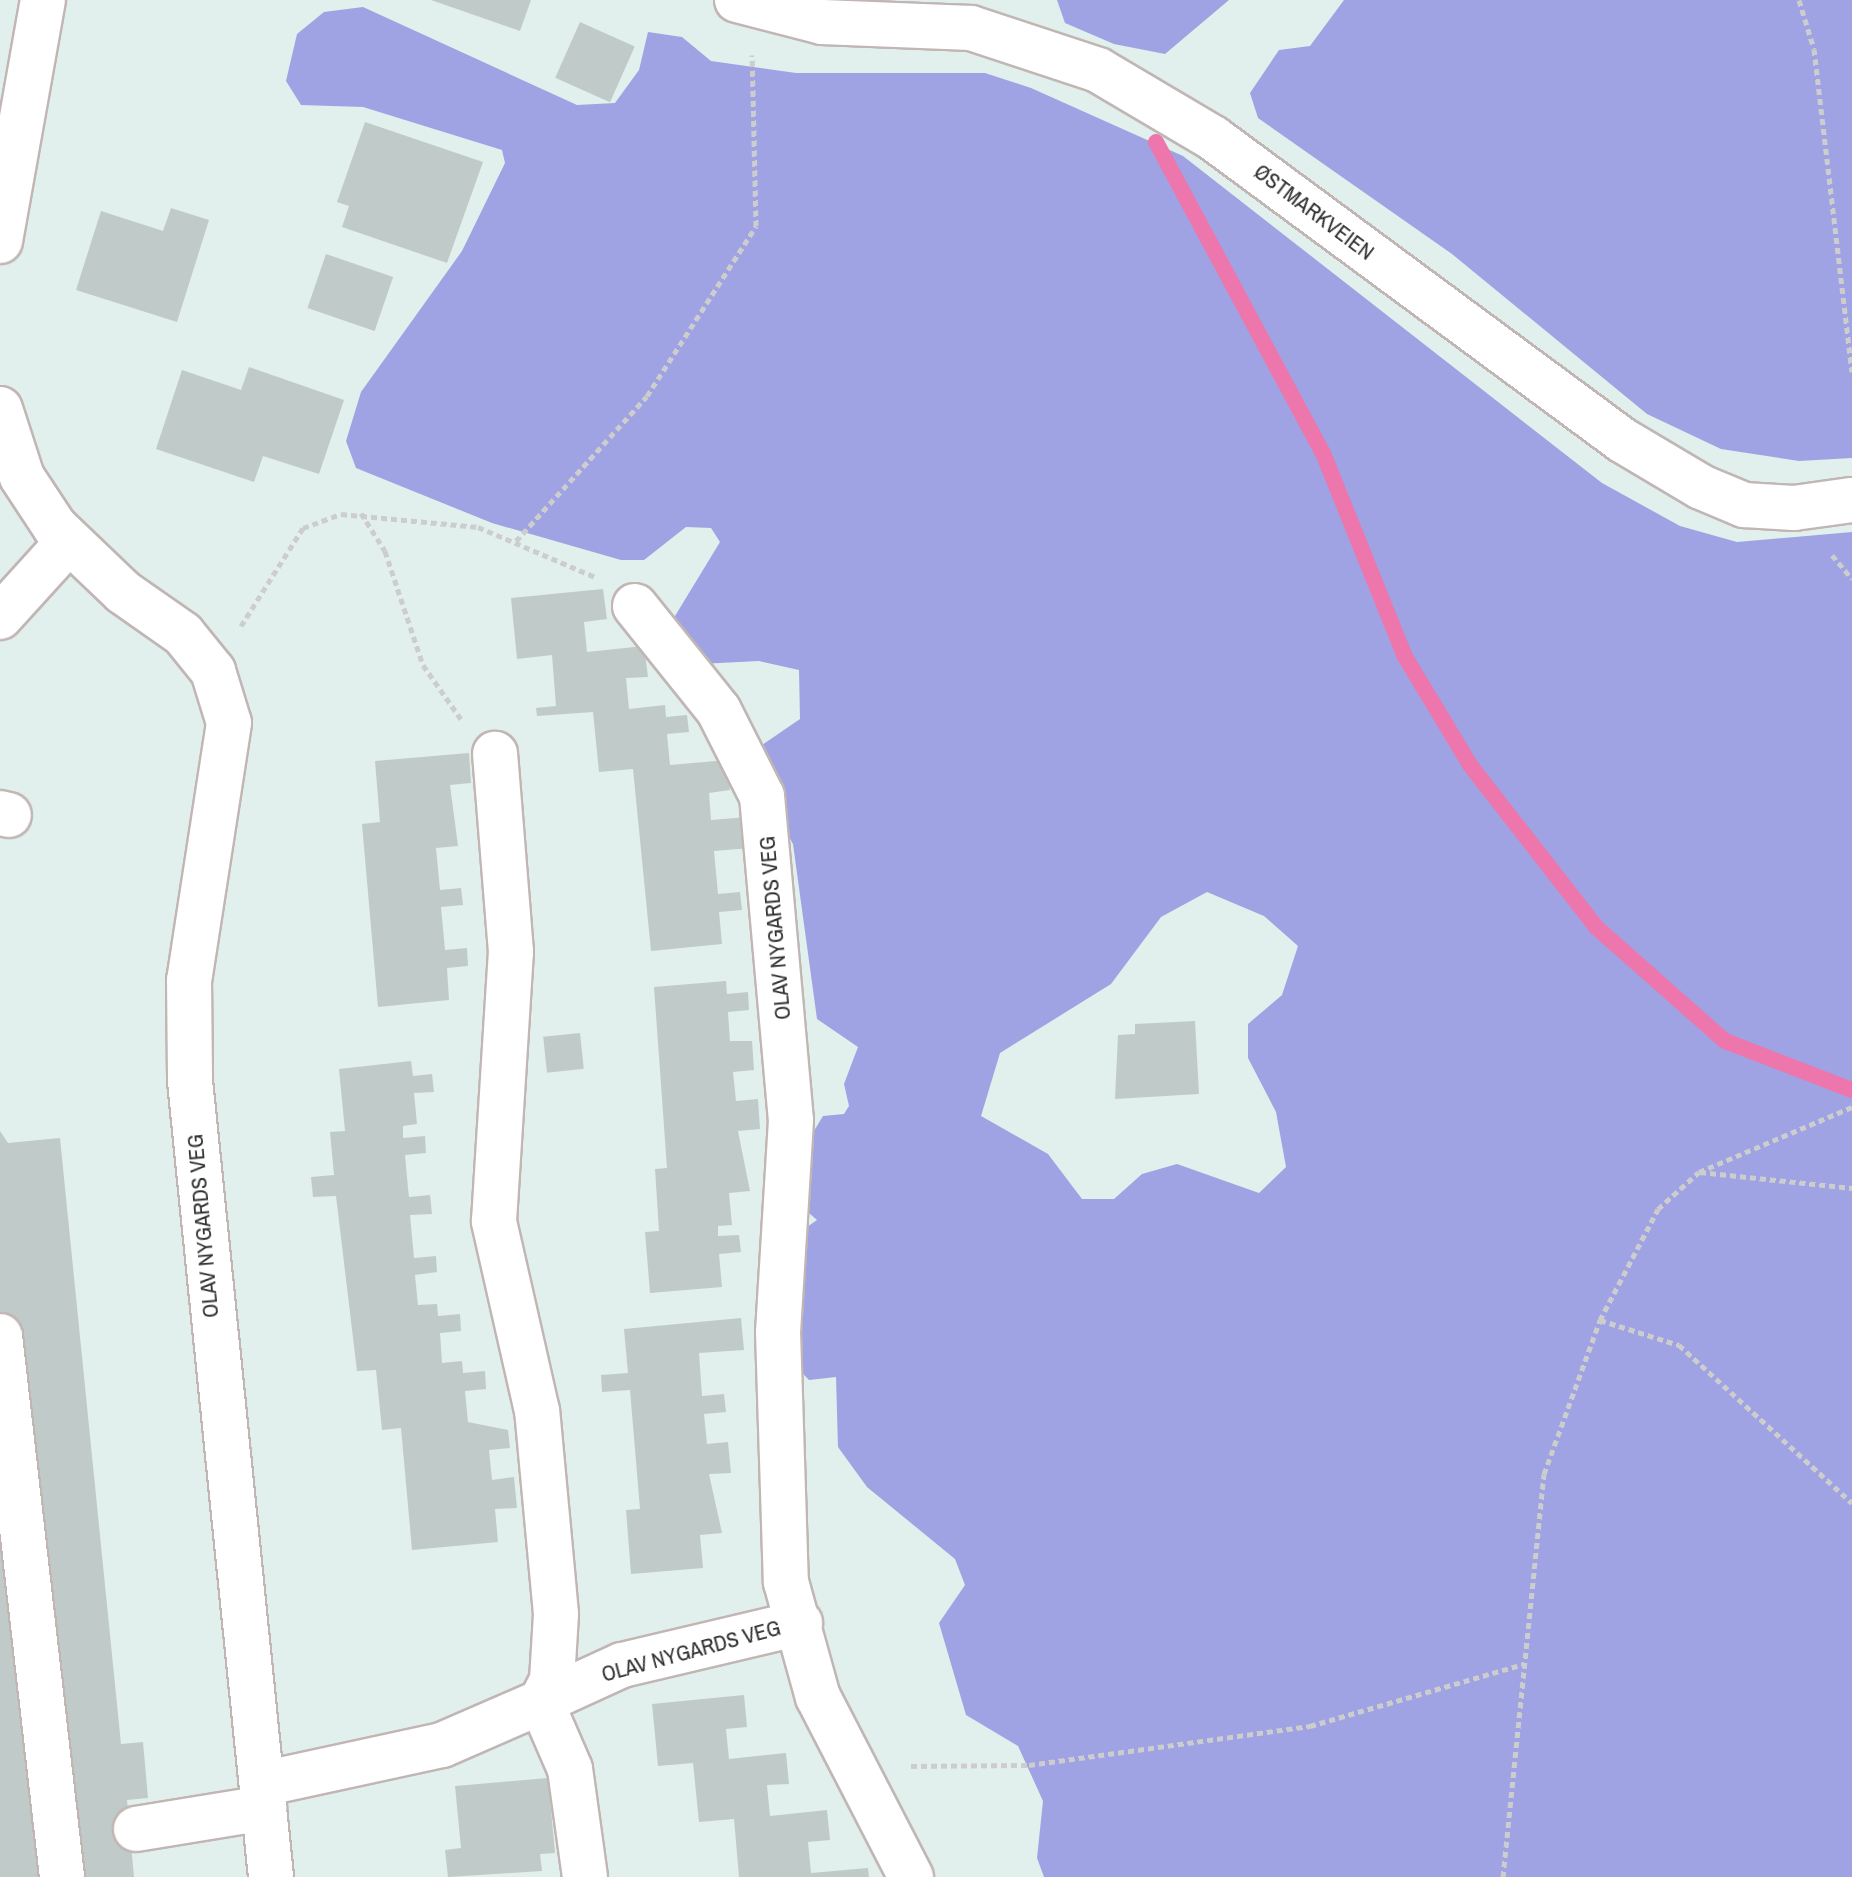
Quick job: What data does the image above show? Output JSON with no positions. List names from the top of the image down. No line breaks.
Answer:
{"streets":{"street":["ØSTMARKVEIEN","OLAV NYGARDS VEG"]}}
